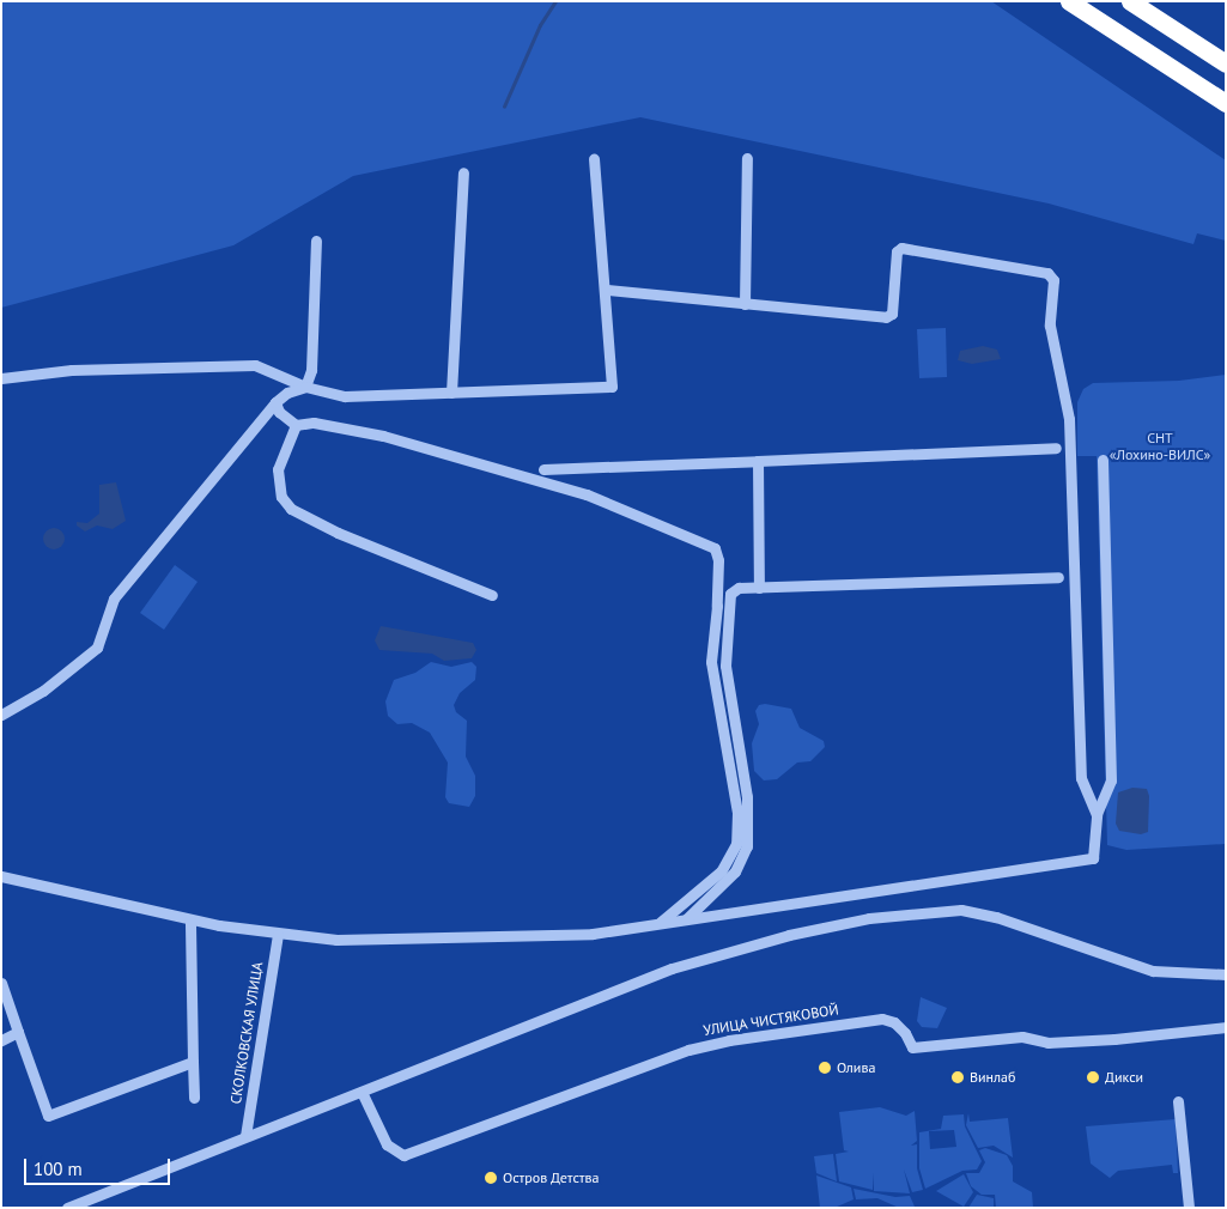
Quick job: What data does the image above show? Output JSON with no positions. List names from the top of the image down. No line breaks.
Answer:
{"streets":{"street":["УЛИЦА ЧИСТЯКОВОЙ","СКОЛКОВСКАЯ УЛИЦА"]},"parks":["СНТ «Лохино-ВИЛС»"],"places":["Олива","Винлаб","Дикси","Остров Детства"],"scale_bar":"100 m"}
